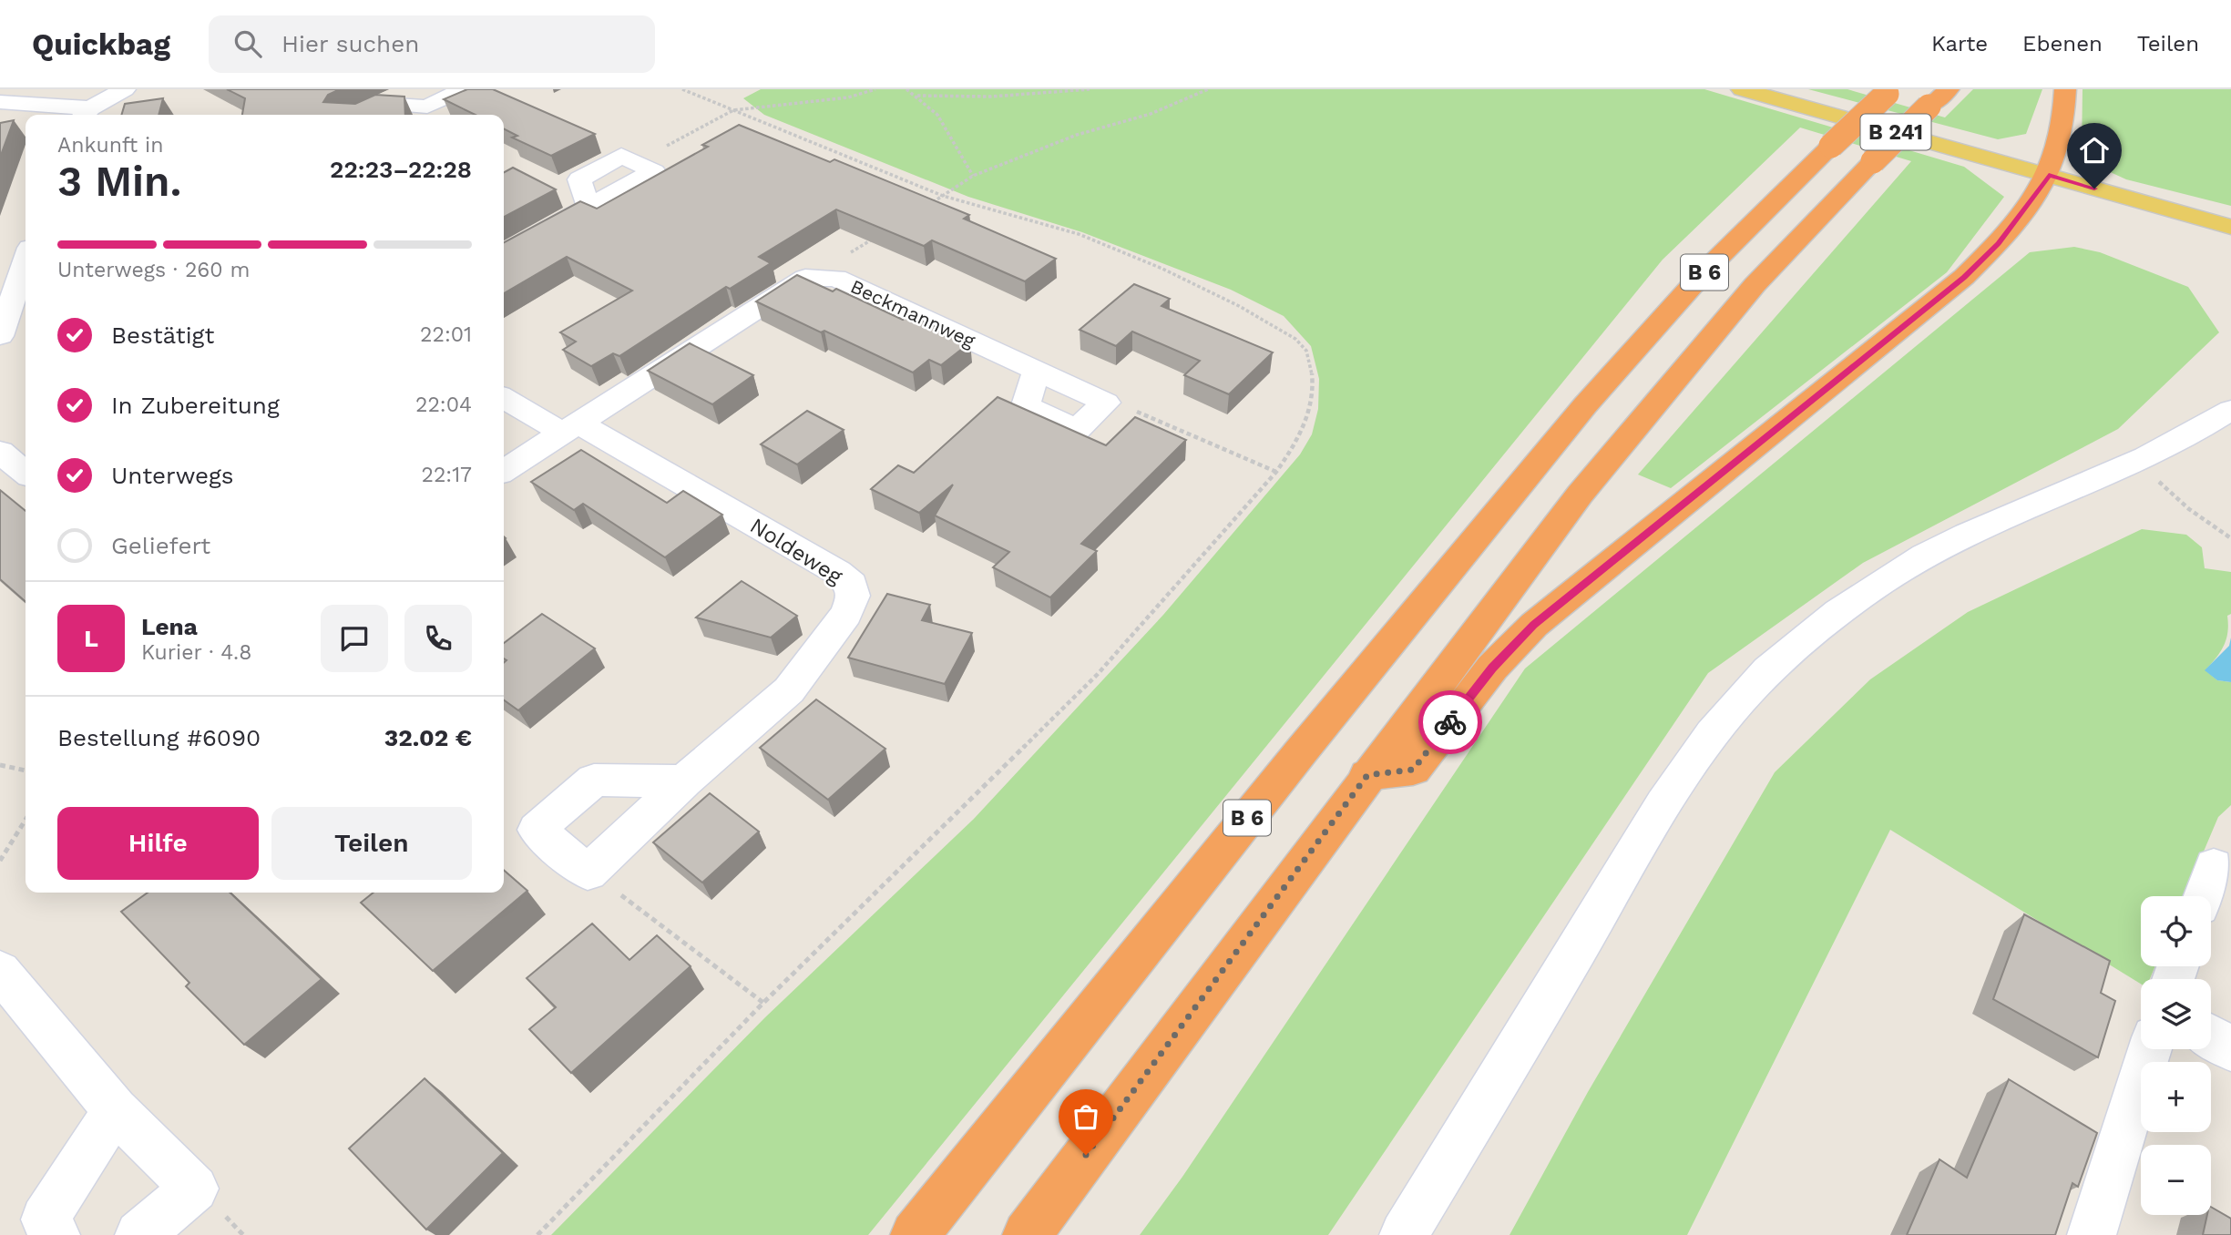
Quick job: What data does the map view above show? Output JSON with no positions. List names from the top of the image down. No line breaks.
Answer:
{"streets":{"highway":["B 6"],"main road":["B 241"],"street":["Beckmannweg","Noldeweg"]},"crossings":[["Beckmannweg","Noldeweg"]],"page":{"header":"Quickbag","search":"Hier suchen","nav":["Karte","Ebenen","Teilen"],"heading":["3 Min.","Ankunft in","22:23–22:28"],"panel":["Lena","Kurier · 4.8","Bestellung #6090","32.02 €"],"bar":"Unterwegs · 260 m","list":[["Bestätigt","22:01"],["In Zubereitung","22:04"],["Unterwegs","22:17"],"Geliefert"],"round":"L","buttons":["Hilfe","Teilen"],"map_buttons":["+","−"]}}
